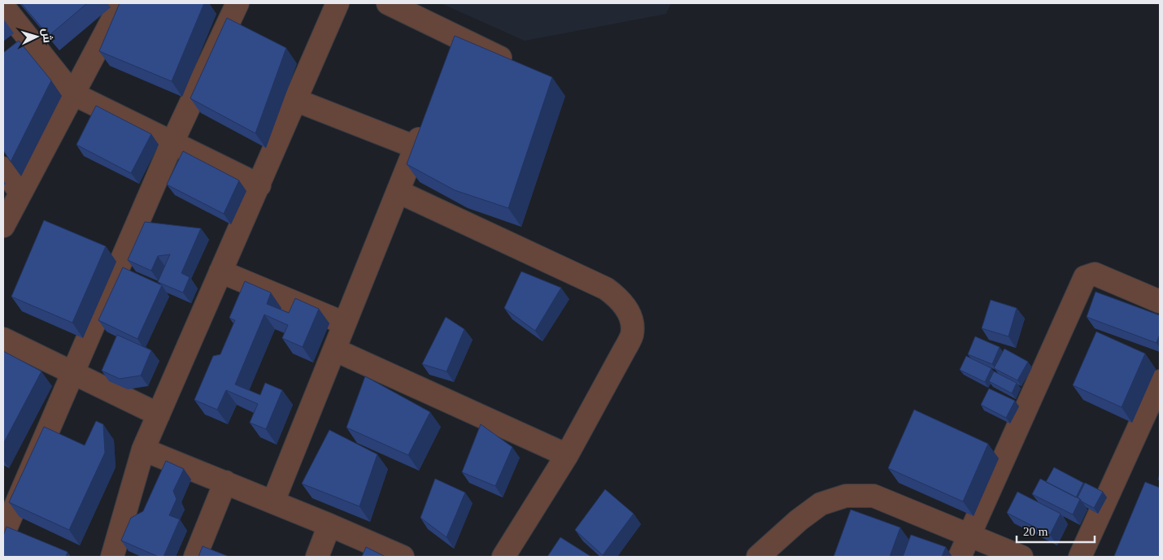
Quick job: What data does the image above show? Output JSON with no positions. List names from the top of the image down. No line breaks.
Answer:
{"scale_bar":"20 m","north":"right"}
